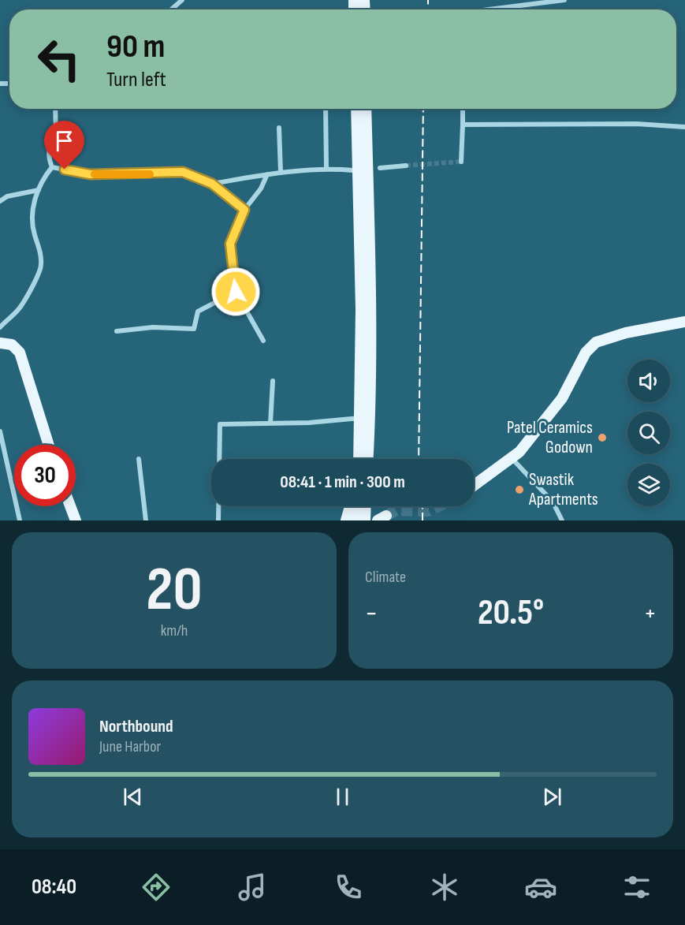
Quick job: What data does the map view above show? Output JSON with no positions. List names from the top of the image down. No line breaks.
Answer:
{"places":["Patel Ceramics Godown","Swastik Apartments"],"page":{"turn":["90 m","Turn left"],"limit":"30","trip":"08:41 · 1 min · 300 m","tile":[["20","km/h"],"Climate"],"heat":["−","20.5°","+"],"song":["Northbound","June Harbor"],"tabs":"08:40"}}
